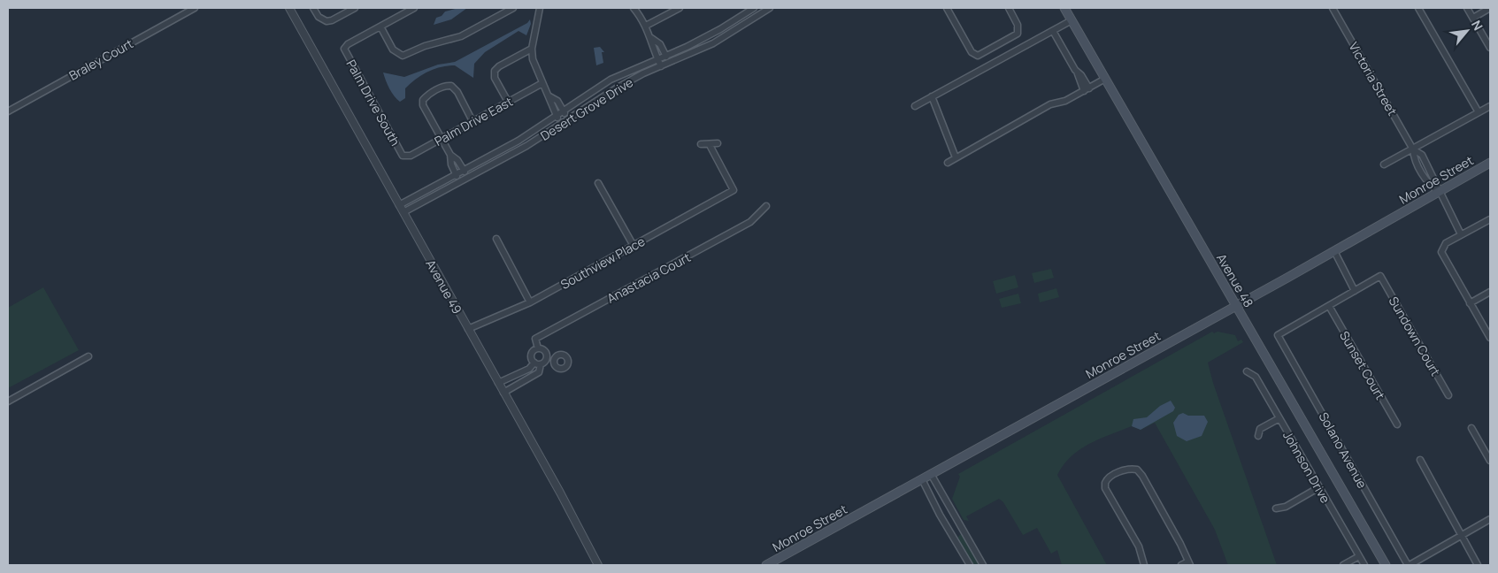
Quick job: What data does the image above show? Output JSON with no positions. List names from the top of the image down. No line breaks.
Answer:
{"streets":{"main road":["Monroe Street","Avenue 48"],"street":["Braley Court","Victoria Street","Palm Drive South","Desert Grove Drive","Palm Drive East","Southview Place","Anastacia Court","Avenue 49","Sundown Court","Sunset Court","Solano Avenue","Johnson Drive"]},"crossings":[["Victoria Street","Monroe Street"],["Palm Drive South","Palm Drive East"],["Desert Grove Drive","Avenue 49"],["Monroe Street","Avenue 48"],["Southview Place","Avenue 49"],["Sunset Court","Solano Avenue"]],"north":"top right"}
